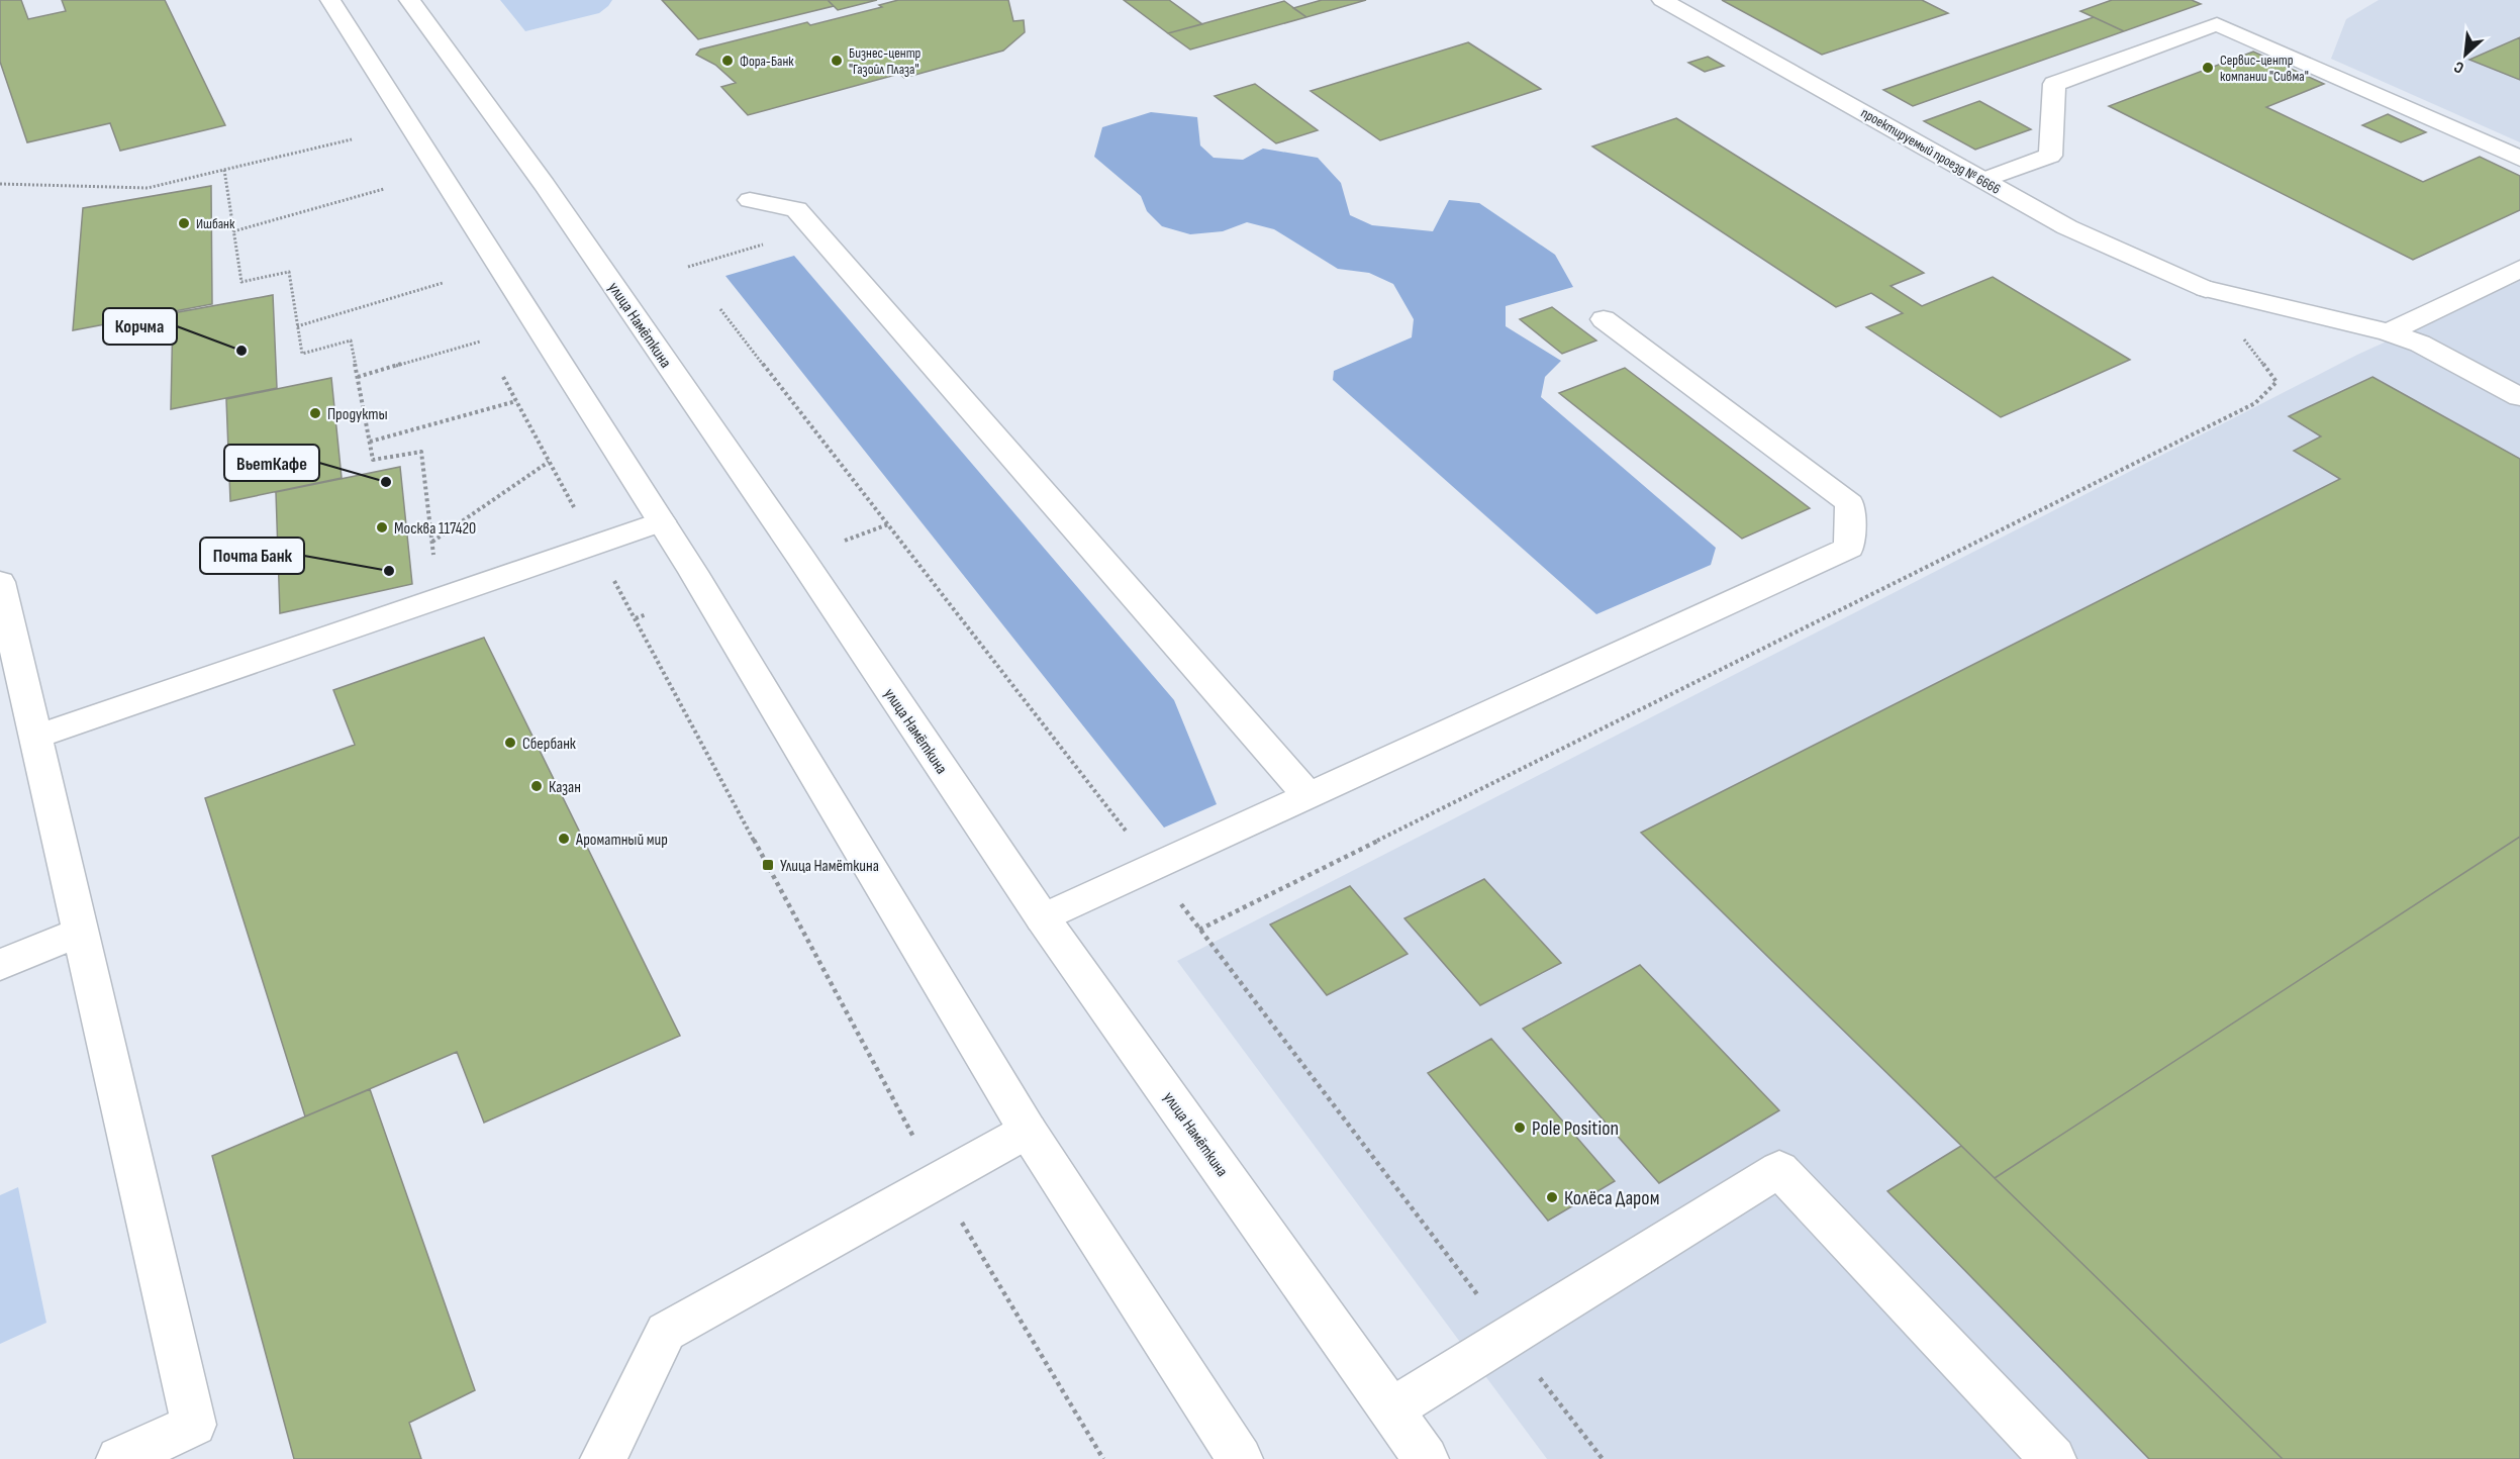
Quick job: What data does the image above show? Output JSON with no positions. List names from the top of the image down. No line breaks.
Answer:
{"streets":{"main road":["проектируемый проезд № 6666","улица Намёткина"]},"places":{"other":["Фора-Банк","Бизнес-центр \"Газойл Плаза\"","Сервис-центр компании \"Сивма\"","Ишбанк","Корчма","Продукты","ВьетКафе","Москва 117420","Почта Банк","Сбербанк","Казан","Ароматный мир","Pole Position","Колёса Даром"],"transit":["Улица Намёткина"]},"north":"bottom left"}
